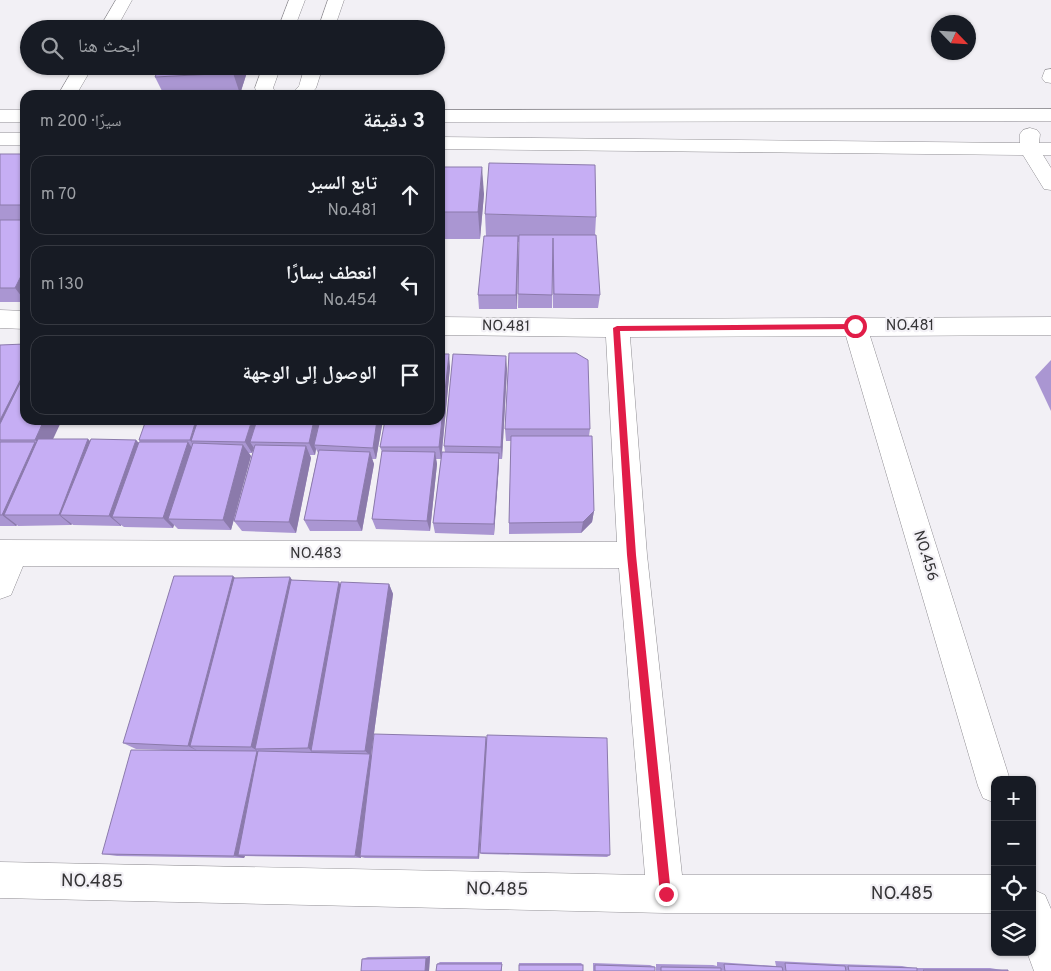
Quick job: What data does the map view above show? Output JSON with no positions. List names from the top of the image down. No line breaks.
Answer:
{"streets":{"street":["NO.481","NO.483","NO.456","NO.485"]},"crossings":[["NO.481","NO.456"]],"north":"bottom right","page":{"search":"ابحث هنا","heading":["3 دقيقة","سيرًا · 200 m"],"list":[["تابع السير","No.481","70 m"],["انعطف يسارًا","No.454","130 m"],"الوصول إلى الوجهة"],"map_buttons":["+","−"]}}
